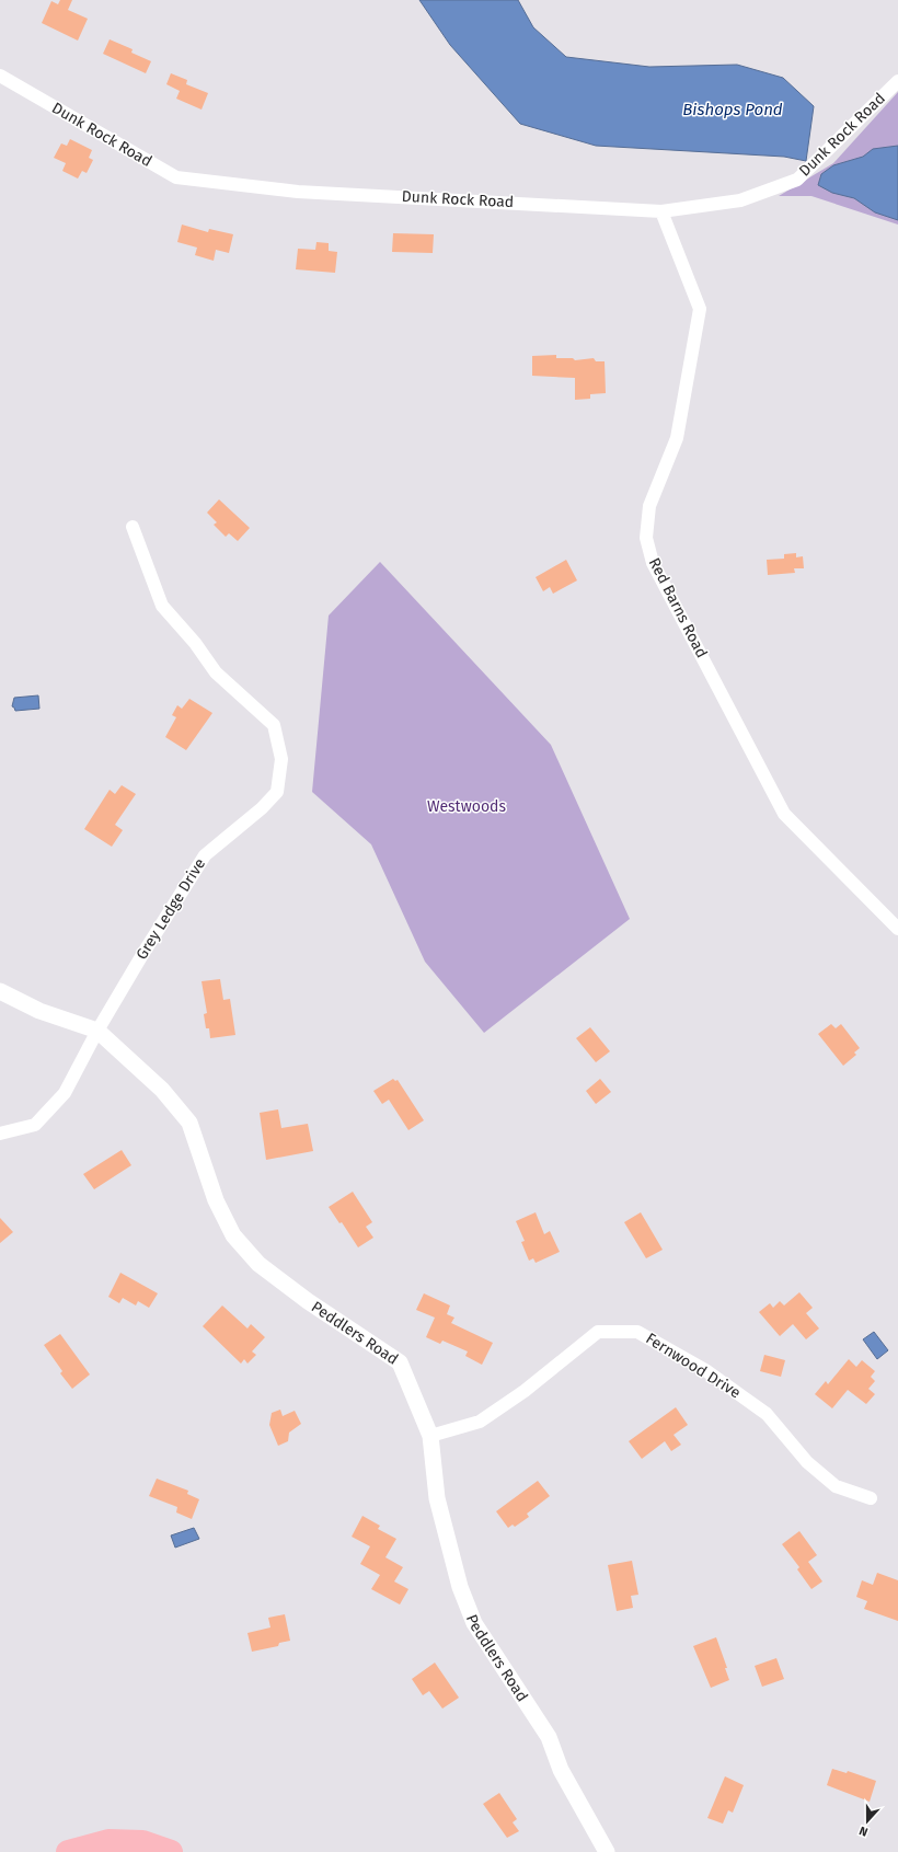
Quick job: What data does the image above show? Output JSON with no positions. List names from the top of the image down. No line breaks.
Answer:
{"streets":{"street":["Dunk Rock Road","Red Barns Road","Grey Ledge Drive","Peddlers Road","Fernwood Drive"]},"crossings":[["Dunk Rock Road","Red Barns Road"],["Grey Ledge Drive","Peddlers Road"],["Peddlers Road","Fernwood Drive"]],"water":["Bishops Pond"],"parks":["Westwoods"],"north":"bottom"}
